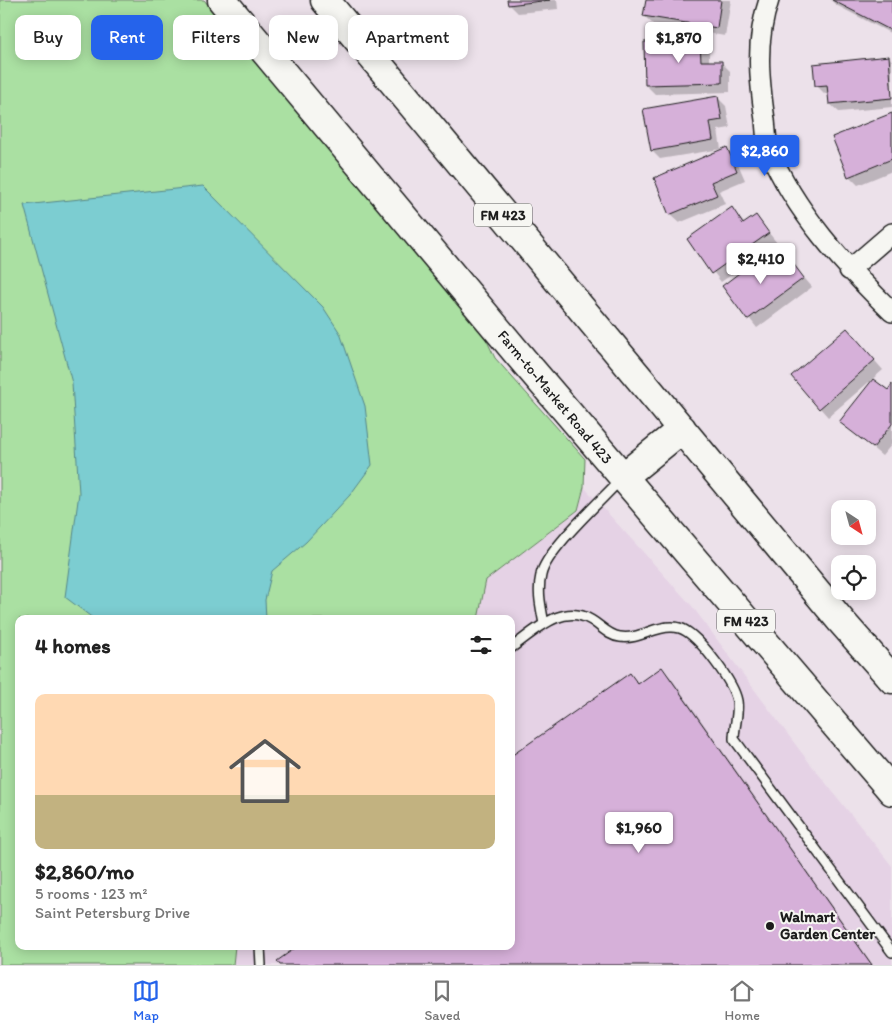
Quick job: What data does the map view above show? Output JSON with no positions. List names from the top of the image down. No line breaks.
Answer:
{"streets":{"main road":["FM 423","Farm-to-Market Road 423"]},"places":["Walmart Garden Center"],"north":"bottom right","page":{"chip":["Buy","Rent","Filters","New","Apartment"],"price":["$1,870","$2,860","$2,410","$1,960"],"heading":"4 homes","list":[{"name":"$2,860/mo","note":"5 rooms · 123 m² · Saint Petersburg Drive"}],"tabs":["Map","Saved","Home"]}}
